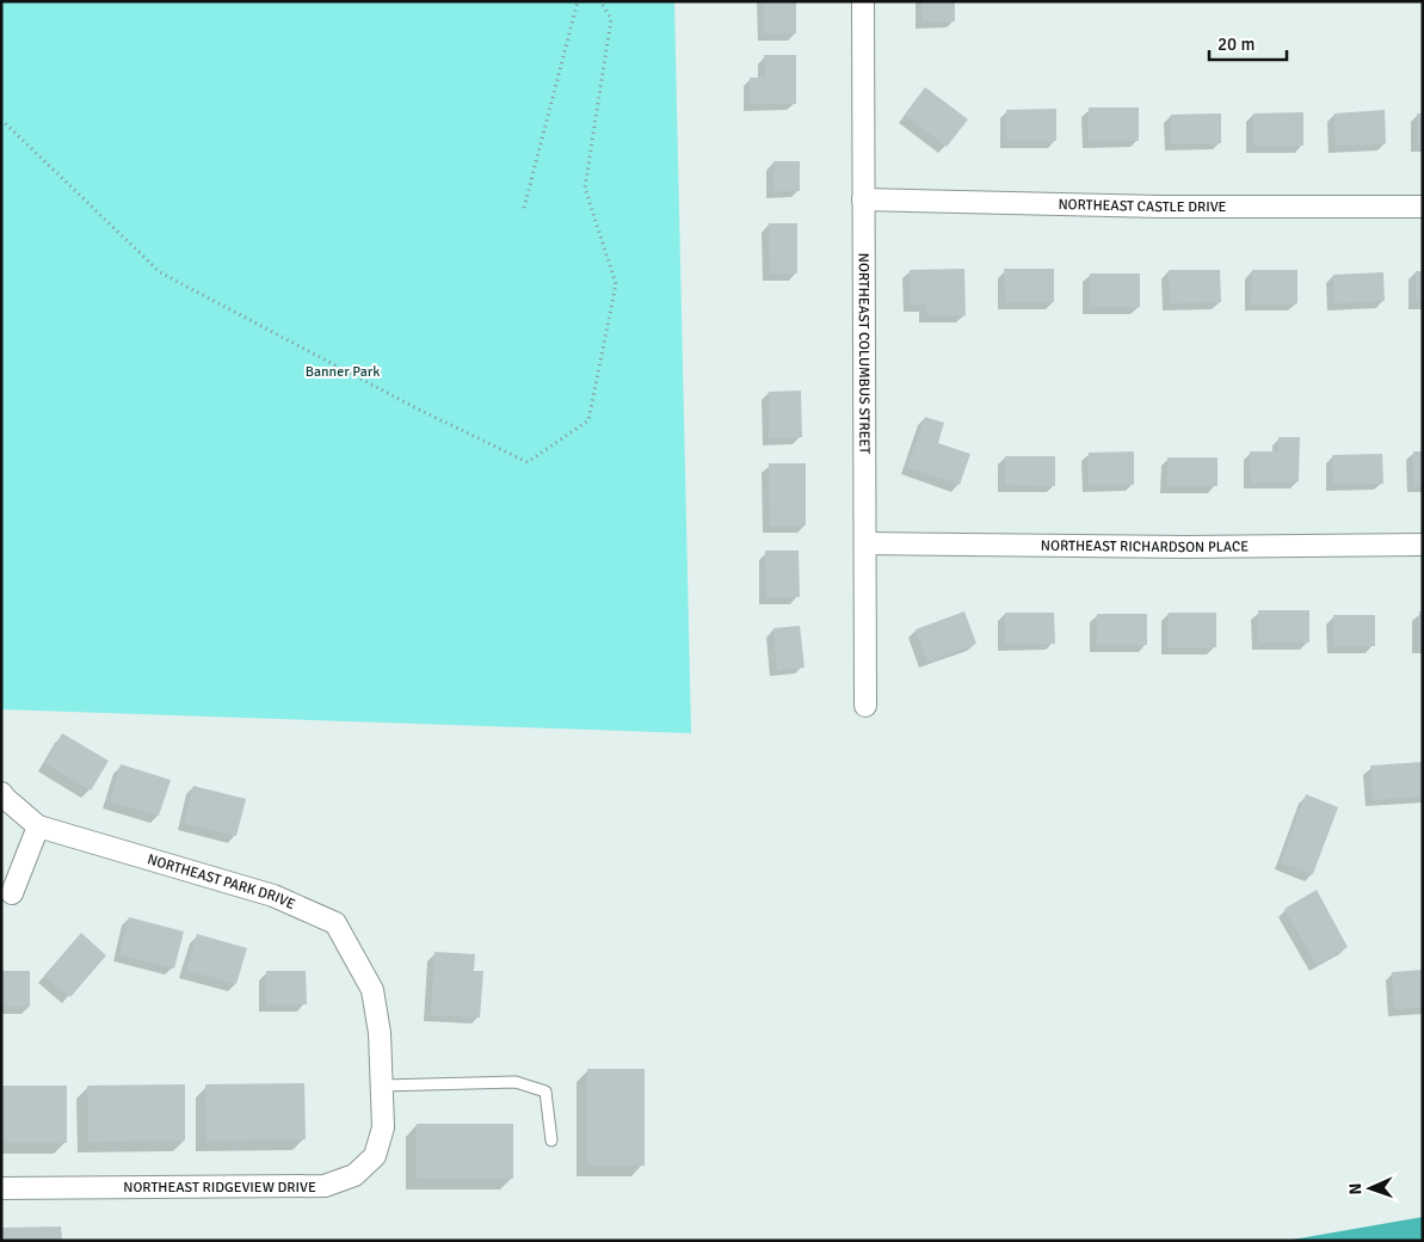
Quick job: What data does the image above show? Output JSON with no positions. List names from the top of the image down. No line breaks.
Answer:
{"streets":{"street":["NORTHEAST CASTLE DRIVE","NORTHEAST COLUMBUS STREET","NORTHEAST RICHARDSON PLACE","NORTHEAST PARK DRIVE","NORTHEAST RIDGEVIEW DRIVE"]},"crossings":[["NORTHEAST CASTLE DRIVE","NORTHEAST COLUMBUS STREET"],["NORTHEAST COLUMBUS STREET","NORTHEAST RICHARDSON PLACE"],["NORTHEAST PARK DRIVE","NORTHEAST RIDGEVIEW DRIVE"]],"parks":["Banner Park"],"scale_bar":"20 m","north":"left"}
